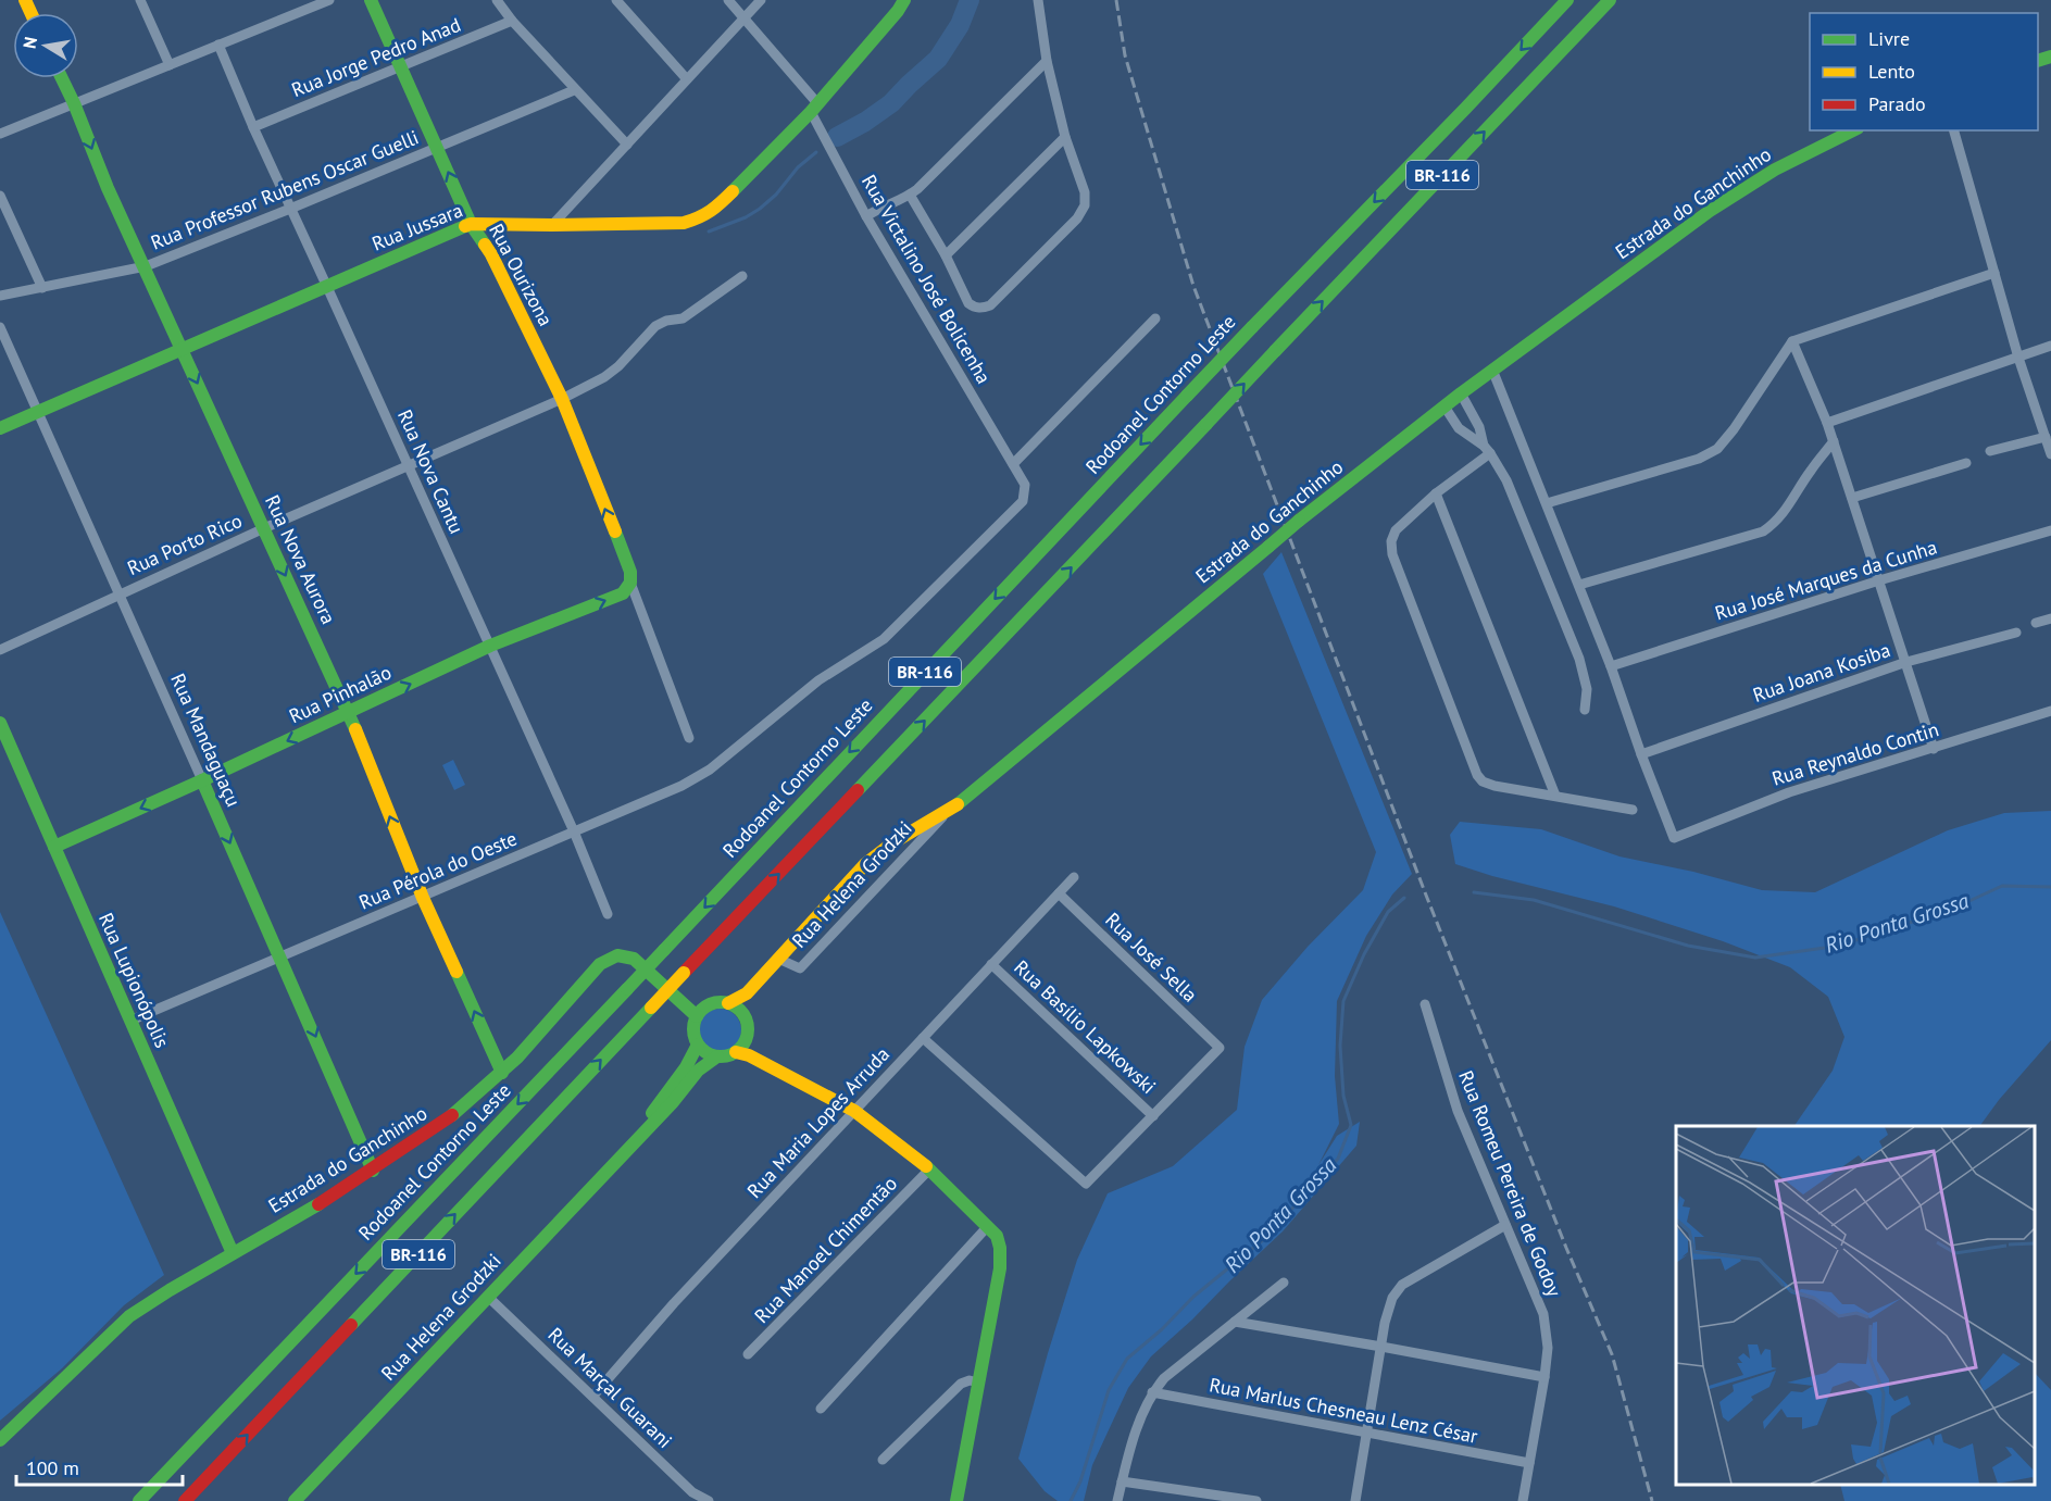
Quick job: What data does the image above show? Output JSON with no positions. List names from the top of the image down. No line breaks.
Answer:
{"streets":{"main road":["BR-116","Estrada do Ganchinho","Rua Jussara","Rua Ourizona","Rodoanel Contorno Leste","Rua Nova Aurora","Rua Pinhalão","Rua Mandaguaçu","Rua Helena Grodzki","Rua Lupionópolis"],"street":["Rua Jorge Pedro Anad","Rua Professor Rubens Oscar Guelli","Rua Victalino José Bolicenha","Rua Nova Cantu","Rua Porto Rico","Rua José Marques da Cunha","Rua Joana Kosiba","Rua Reynaldo Contin","Rua Pérola do Oeste","Rua José Sella","Rua Basílio Lapkowski","Rua Maria Lopes Arruda","Rua Romeu Pereira de Godoy","Rua Manoel Chimentão","Rua Marçal Guarani","Rua Marlus Chesneau Lenz César"]},"crossings":[["Rua Jorge Pedro Anad","Rua Ourizona"],["Rua Jorge Pedro Anad","Rua Nova Cantu"],["Rua Professor Rubens Oscar Guelli","Rua Ourizona"],["Rua Professor Rubens Oscar Guelli","Rua Nova Cantu"],["Rua Professor Rubens Oscar Guelli","Rua Nova Aurora"],["Estrada do Ganchinho","Rua Nova Aurora"],["Estrada do Ganchinho","Rua Mandaguaçu"],["Estrada do Ganchinho","Rua Helena Grodzki"],["Estrada do Ganchinho","Rua Lupionópolis"],["Rua Jussara","Rua Ourizona"],["Rua Jussara","Rua Victalino José Bolicenha"],["Rua Jussara","Rua Nova Cantu"],["Rua Jussara","Rua Nova Aurora"],["Rua Jussara","Rua Mandaguaçu"],["Rua Ourizona","Rua Porto Rico"],["Rua Ourizona","Rua Pinhalão"],["Rua Victalino José Bolicenha","Rua Pérola do Oeste"],["Rua Nova Cantu","Rua Porto Rico"],["Rua Nova Cantu","Rua Pinhalão"],["Rua Nova Cantu","Rua Pérola do Oeste"],["Rua Porto Rico","Rua Nova Aurora"],["Rua Porto Rico","Rua Mandaguaçu"],["Rua Nova Aurora","Rua Pinhalão"],["Rua Nova Aurora","Rua Pérola do Oeste"],["Rua Joana Kosiba","Rua Reynaldo Contin"],["Rua Pinhalão","Rua Mandaguaçu"],["Rua Pinhalão","Rua Lupionópolis"],["Rua Mandaguaçu","Rua Pérola do Oeste"],["Rua Pérola do Oeste","Rua Lupionópolis"],["Rua Helena Grodzki","Rua Marçal Guarani"],["Rua José Sella","Rua Basílio Lapkowski"],["Rua José Sella","Rua Maria Lopes Arruda"],["Rua Basílio Lapkowski","Rua Maria Lopes Arruda"],["Rua Maria Lopes Arruda","Rua Marçal Guarani"],["Rua Romeu Pereira de Godoy","Rua Marlus Chesneau Lenz César"]],"one_way":["Rua Ourizona","Rua Mandaguaçu"],"water":["Rio Ponta Grossa"],"legend":["Livre","Lento","Parado"],"scale_bar":"100 m","north":"left"}
